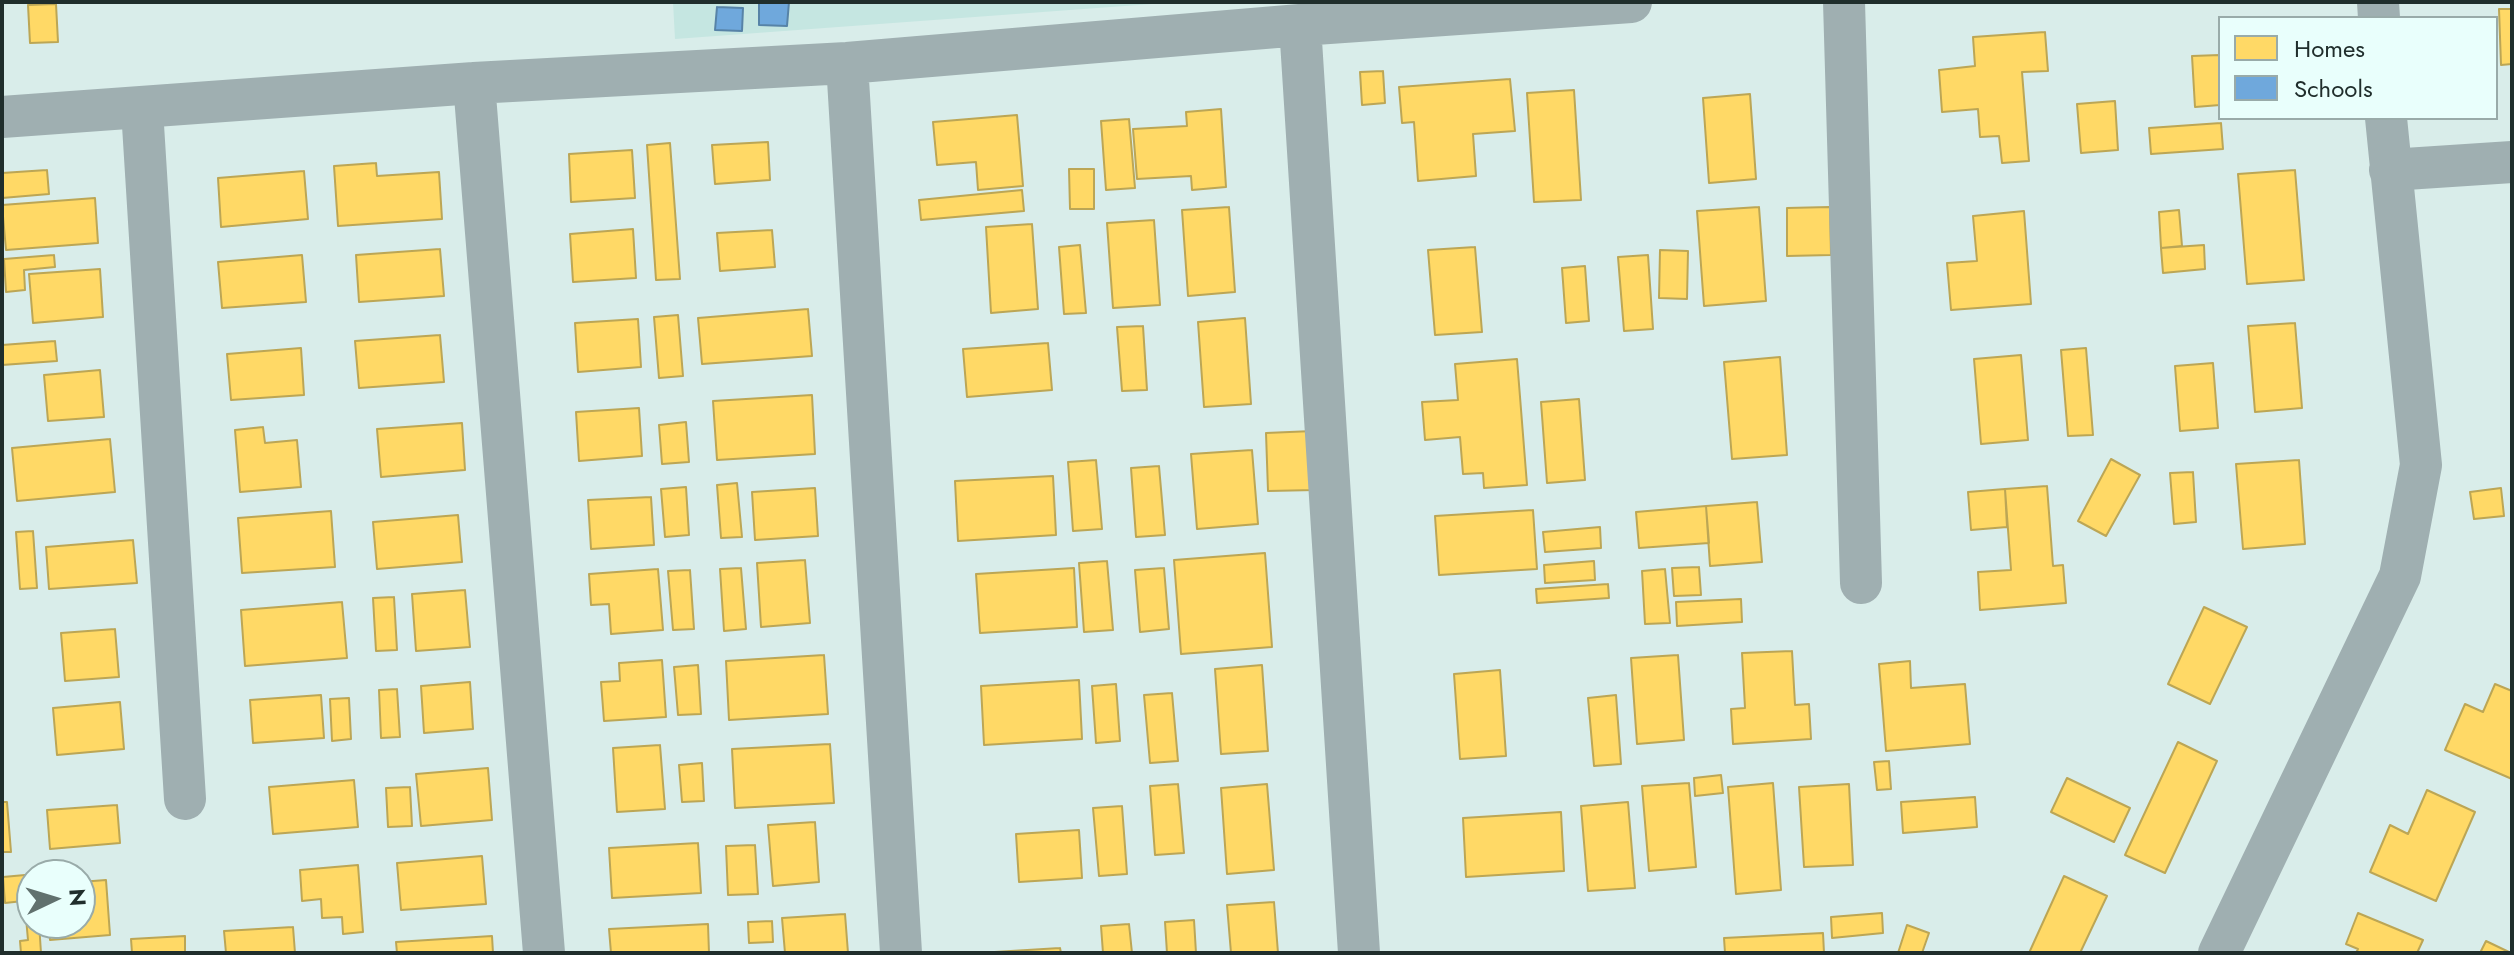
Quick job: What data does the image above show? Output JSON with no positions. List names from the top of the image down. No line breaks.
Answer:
{"legend":["Homes","Schools"],"north":"right"}
